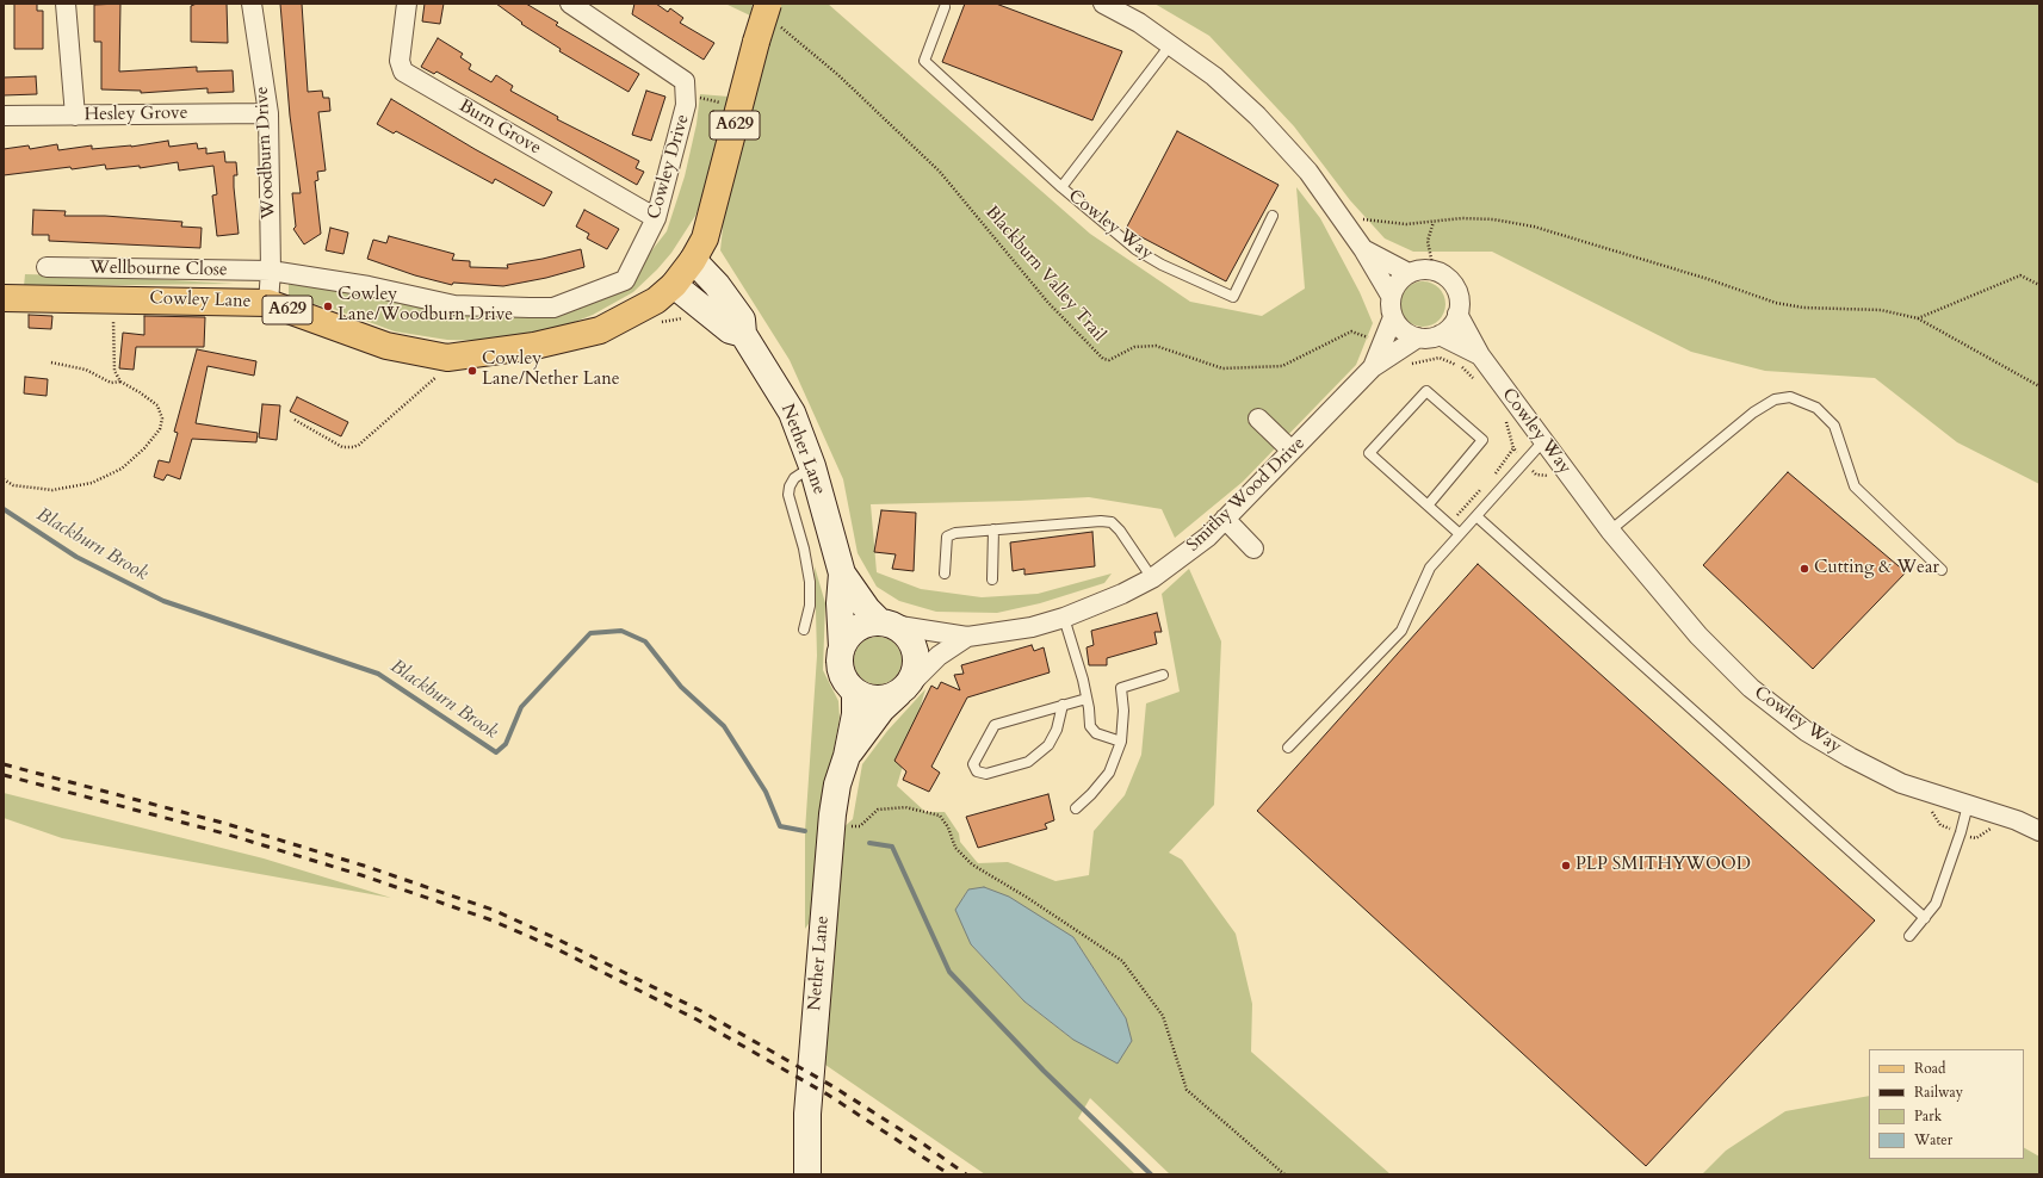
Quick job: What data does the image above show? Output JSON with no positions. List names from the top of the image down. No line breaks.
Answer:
{"streets":{"main road":["A629","Cowley Lane","Nether Lane"],"street":["Hesley Grove","Burn Grove","Woodburn Drive","Cowley Drive","Cowley Way","Wellbourne Close","Smithy Wood Drive"],"path":["Blackburn Valley Trail"]},"crossings":[["Hesley Grove","Woodburn Drive"],["Burn Grove","Cowley Drive"],["Woodburn Drive","Cowley Drive"],["Woodburn Drive","Wellbourne Close"],["Woodburn Drive","Cowley Lane"],["Cowley Drive","Wellbourne Close"],["Cowley Way","Smithy Wood Drive"],["Blackburn Valley Trail","Cowley Lane"],["Blackburn Valley Trail","Smithy Wood Drive"],["Cowley Lane","Nether Lane"],["Nether Lane","Smithy Wood Drive"]],"water":["Blackburn Brook"],"places":["Cowley Lane/Woodburn Drive","Cowley Lane/Nether Lane","Cutting & Wear","PLP SMITHYWOOD"],"legend":["Road","Railway","Park","Water"]}
